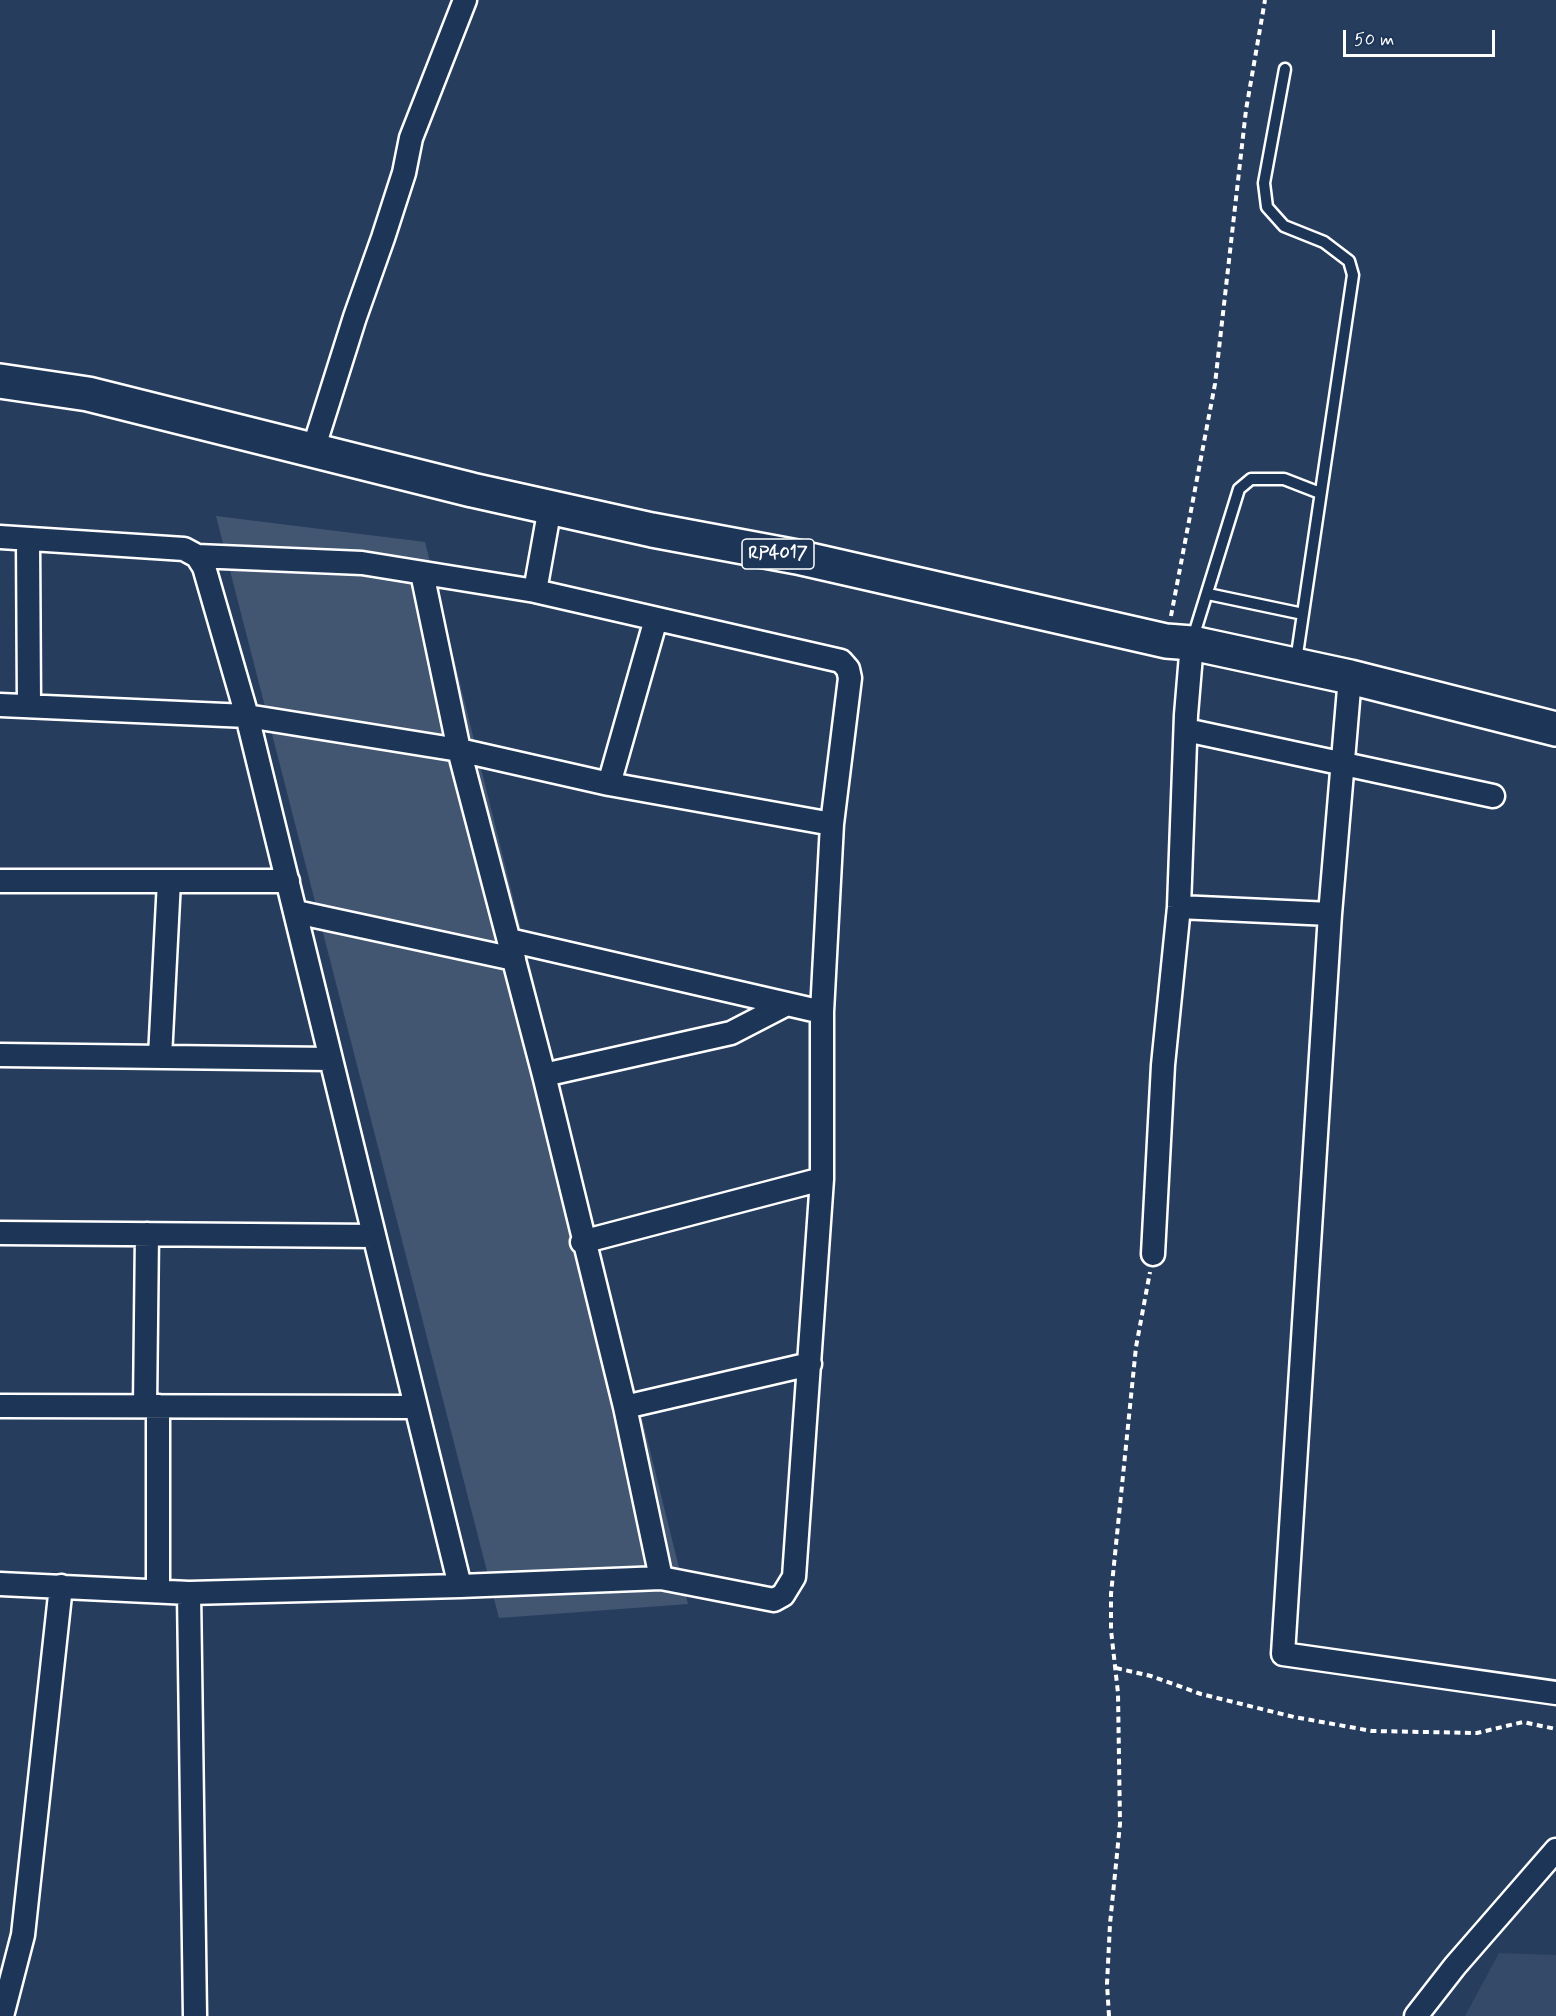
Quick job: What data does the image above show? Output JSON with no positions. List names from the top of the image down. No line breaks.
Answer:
{"streets":{"main road":["RP4017"]},"scale_bar":"50 m"}
